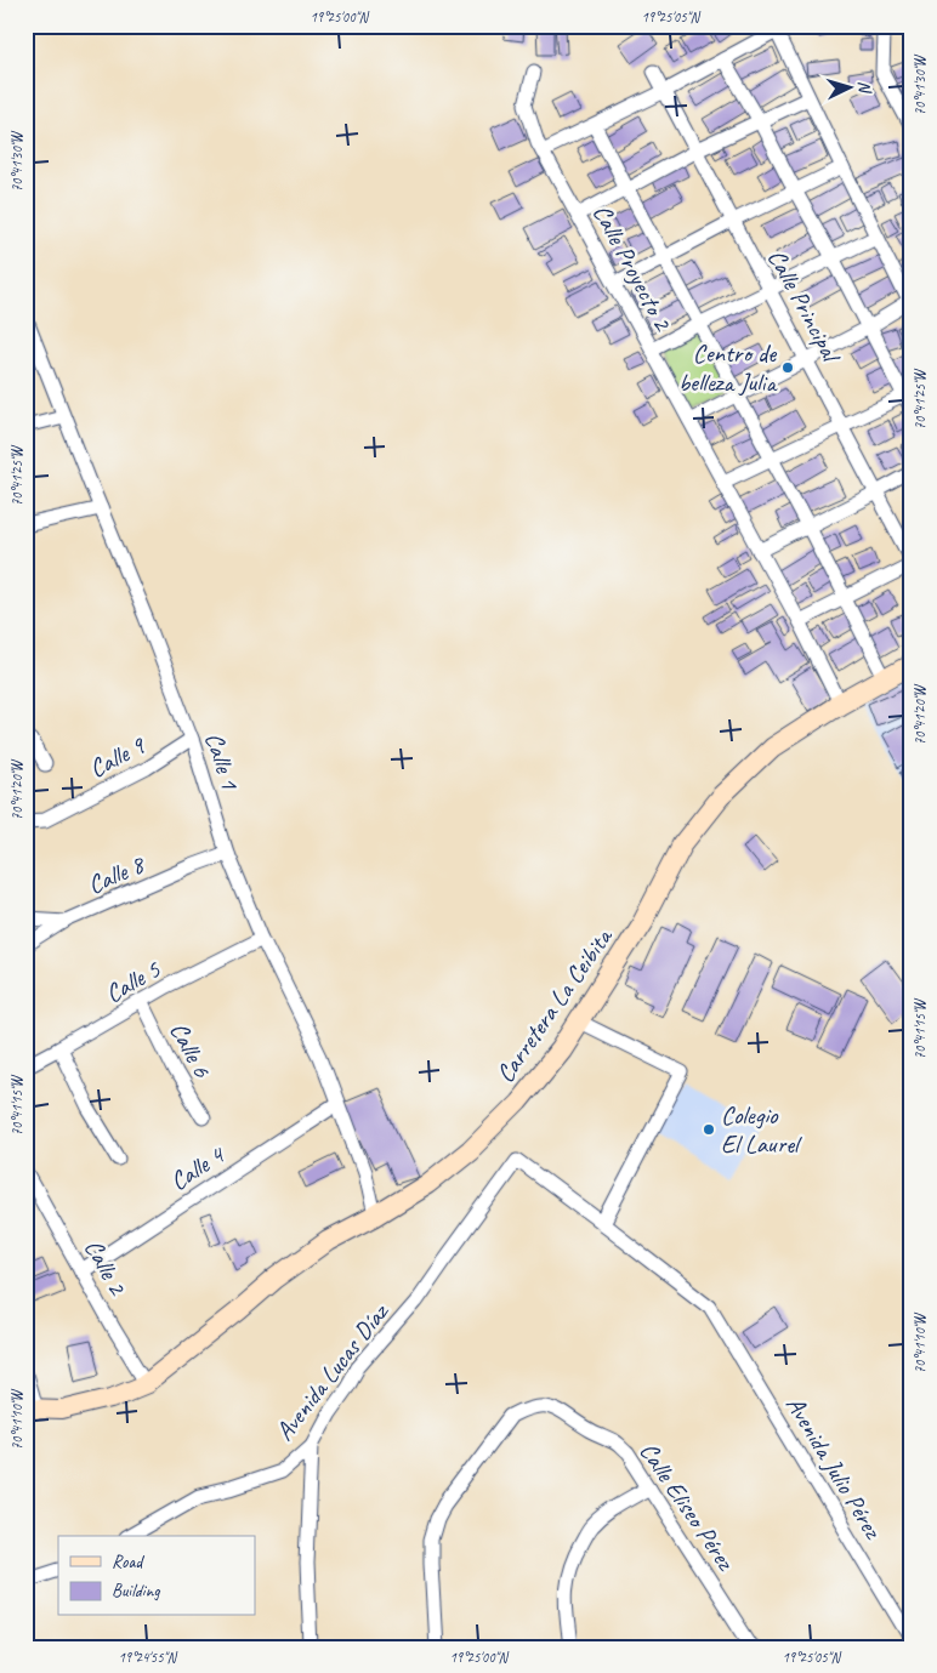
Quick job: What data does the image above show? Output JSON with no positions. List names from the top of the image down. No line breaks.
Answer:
{"streets":{"street":["Calle Proyecto 2","Calle Principal","Calle 9","Calle 1","Calle 8","Calle 5","Carretera La Ceibita","Calle 6","Calle 4","Calle 2","Avenida Lucas Díaz","Avenida Julio Pérez","Calle Eliseo Pérez"]},"crossings":[["Calle Proyecto 2","Carretera La Ceibita"],["Calle 9","Calle 1"],["Calle 1","Calle 8"],["Calle 1","Calle 5"],["Calle 1","Carretera La Ceibita"],["Calle 1","Calle 4"],["Calle 5","Calle 6"],["Carretera La Ceibita","Calle 2"],["Calle 4","Calle 2"],["Avenida Lucas Díaz","Avenida Julio Pérez"]],"places":["Centro de belleza Julia","Colegio El Laurel"],"legend":["Road","Building"],"north":"right","coordinates":["19°25'00\"N","19°25'05\"N","70°41'30\"W","70°41'25\"W","70°41'20\"W","70°41'15\"W","70°41'10\"W","19°24'55\"N"]}
